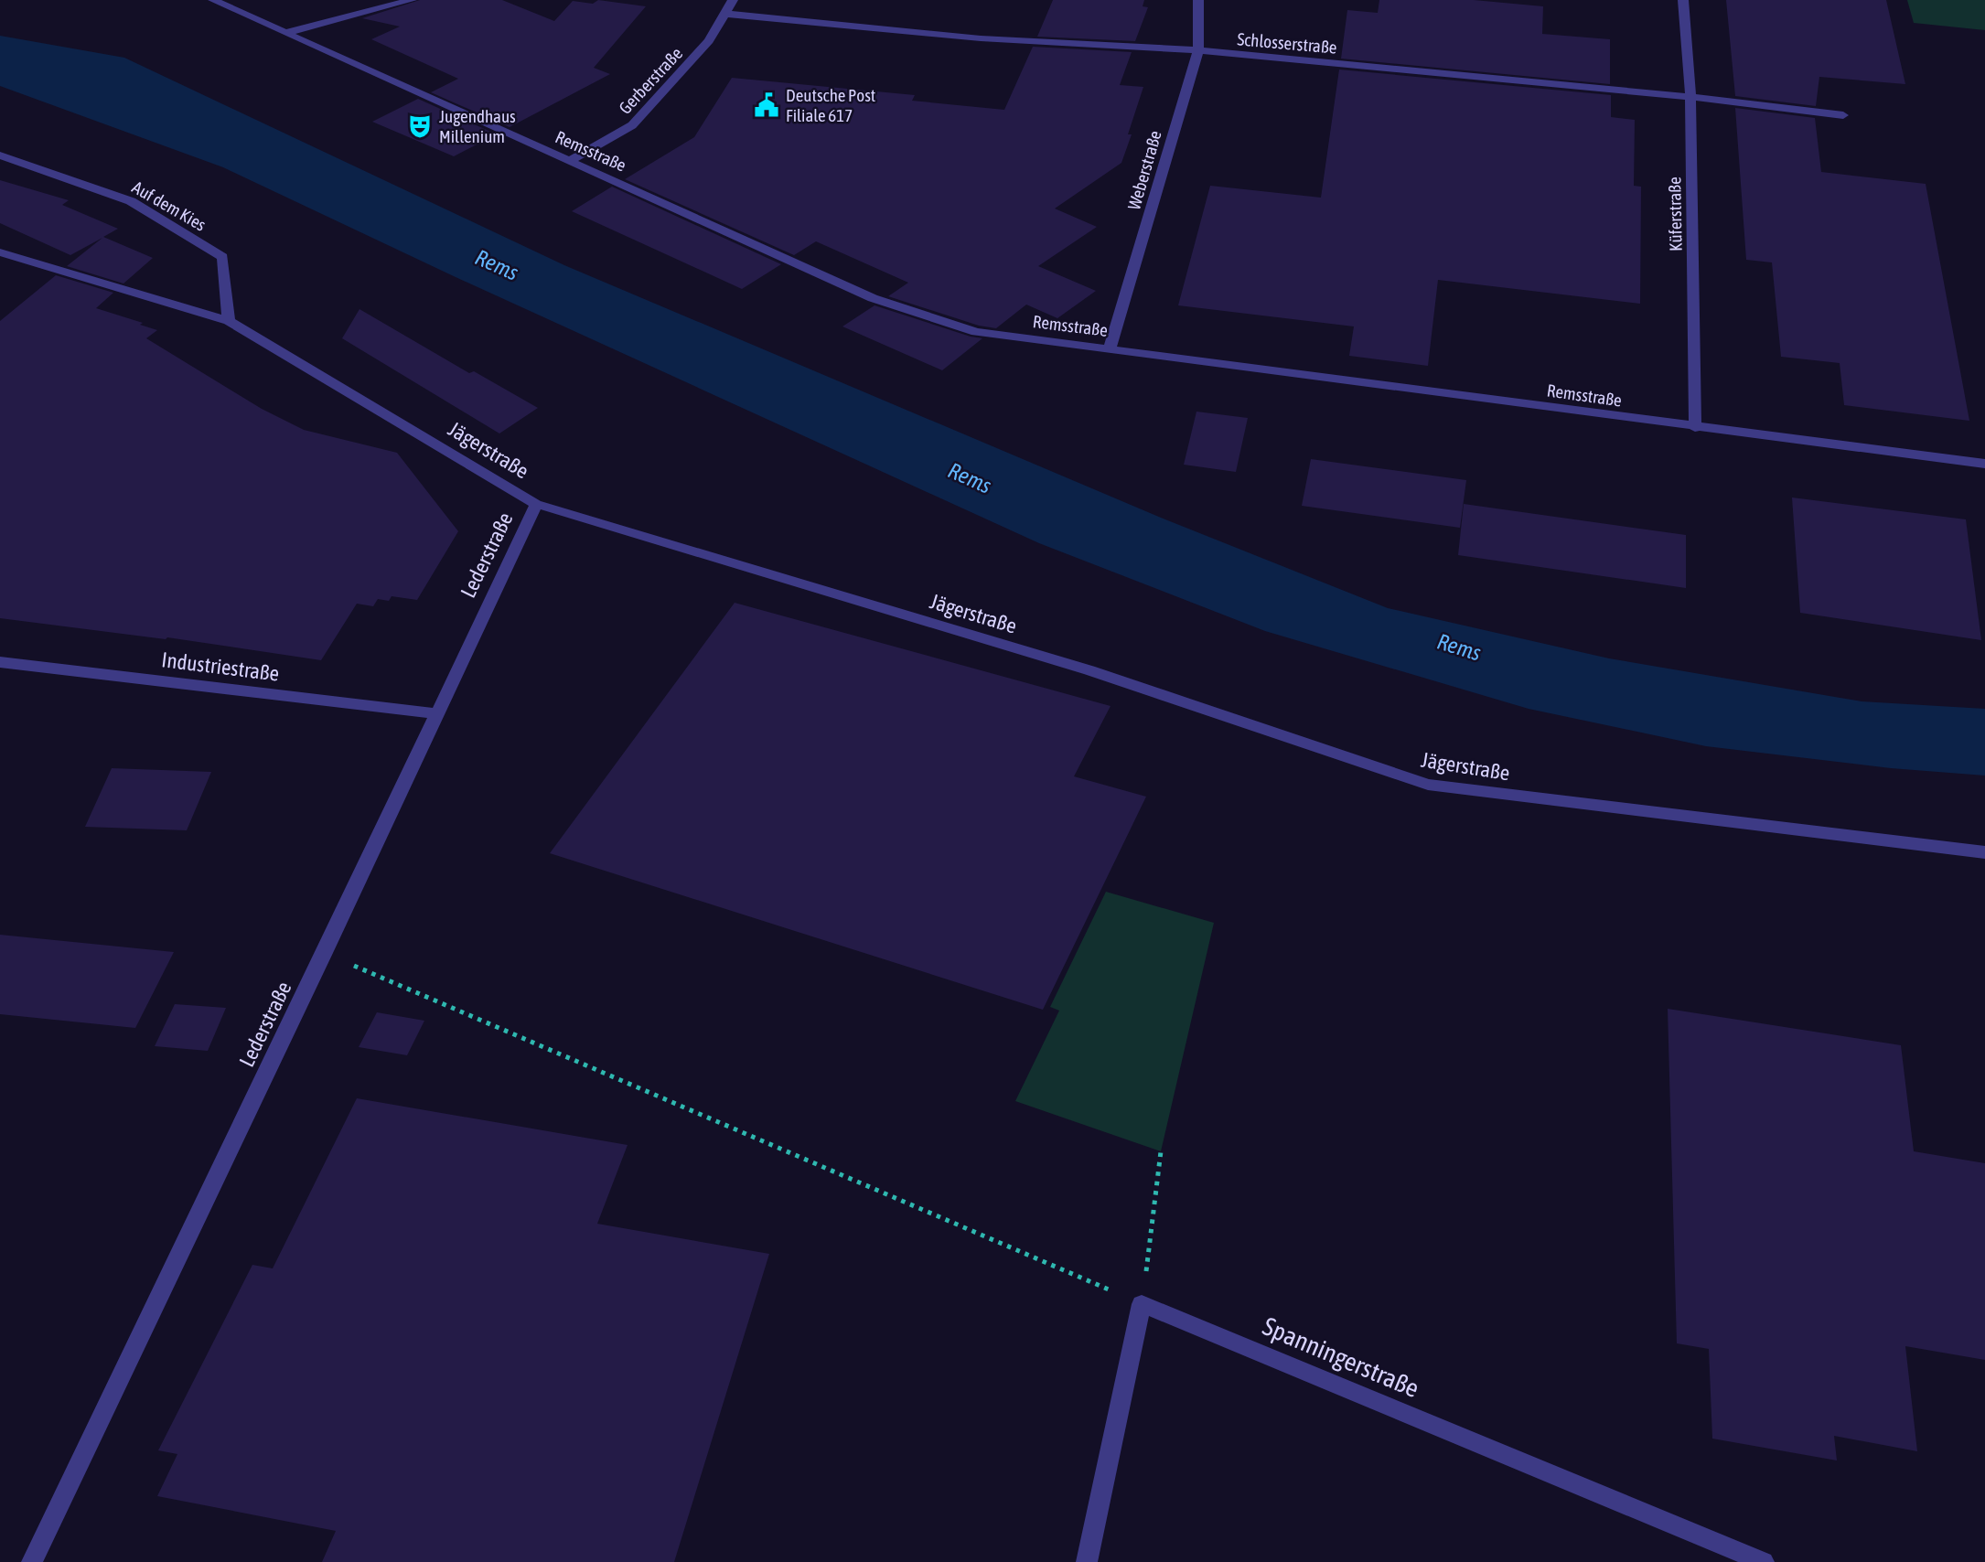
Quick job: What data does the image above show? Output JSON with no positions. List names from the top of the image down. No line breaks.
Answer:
{"streets":{"street":["Schlosserstraße","Gerberstraße","Remsstraße","Weberstraße","Auf dem Kies","Küferstraße","Jägerstraße","Lederstraße","Industriestraße","Spanningerstraße"]},"crossings":[["Schlosserstraße","Gerberstraße"],["Schlosserstraße","Weberstraße"],["Schlosserstraße","Küferstraße"],["Gerberstraße","Remsstraße"],["Remsstraße","Weberstraße"],["Remsstraße","Küferstraße"],["Auf dem Kies","Jägerstraße"],["Jägerstraße","Lederstraße"],["Lederstraße","Industriestraße"]],"water":["Rems"],"places":{"public building":["Deutsche Post Filiale 617"],"theatre":["Jugendhaus Millenium"]}}
